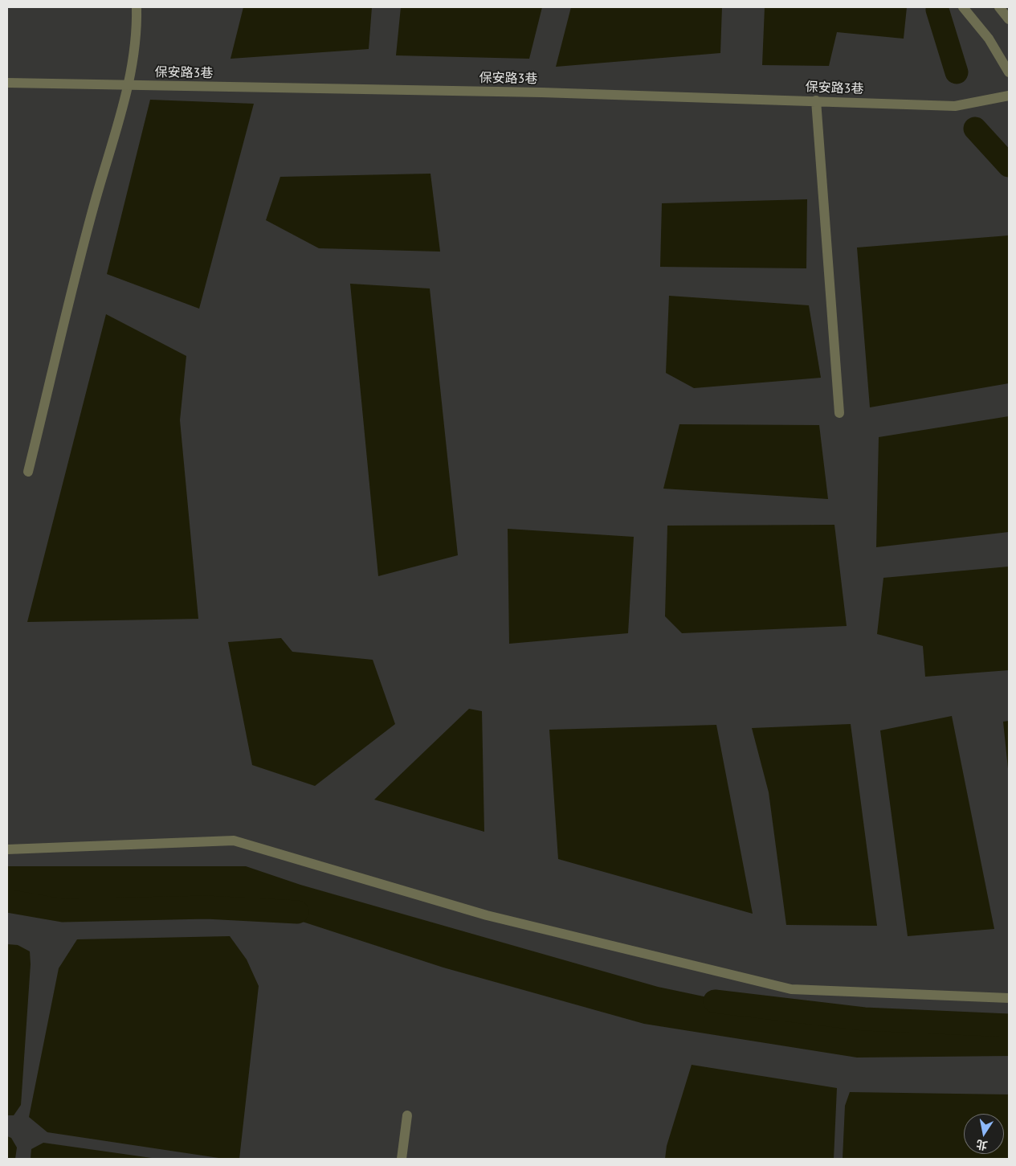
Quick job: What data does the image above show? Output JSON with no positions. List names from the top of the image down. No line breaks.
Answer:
{"streets":{"street":["保安路3巷"]},"north":"bottom"}
